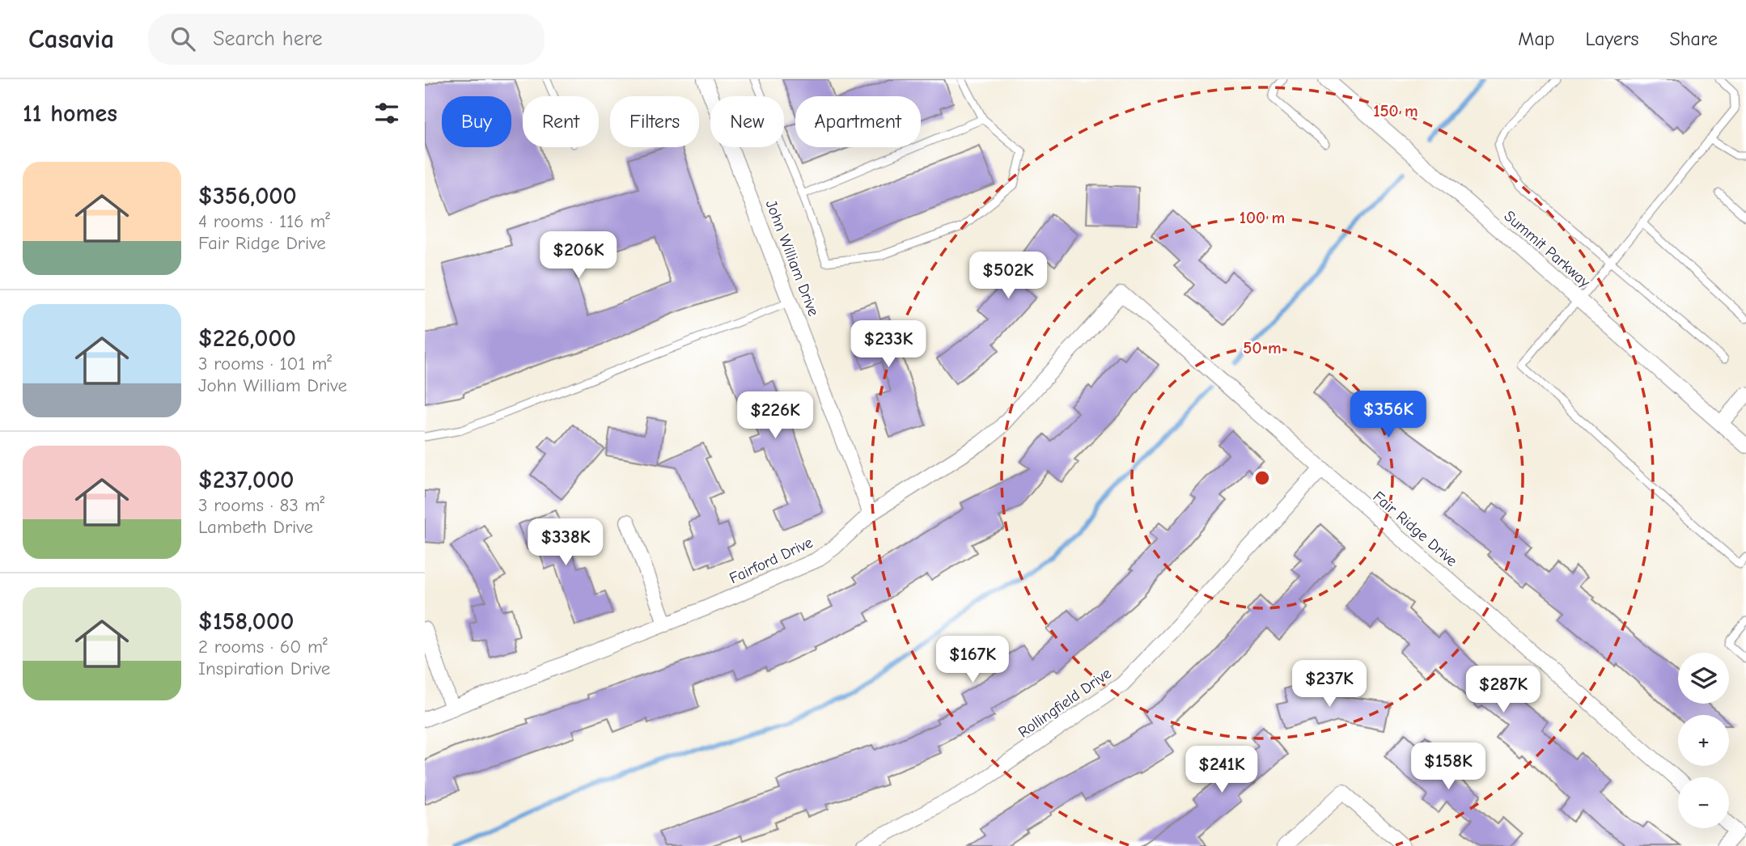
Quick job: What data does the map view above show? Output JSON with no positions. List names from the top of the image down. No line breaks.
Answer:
{"streets":{"street":["Summit Parkway","John William Drive","Fair Ridge Drive","Fairford Drive","Rollingfield Drive"]},"crossings":[["John William Drive","Fairford Drive"],["Fair Ridge Drive","Fairford Drive"],["Fair Ridge Drive","Rollingfield Drive"]],"page":{"header":"Casavia","search":"Search here","nav":["Map","Layers","Share"],"heading":"11 homes","chip":["Buy","Rent","Filters","New","Apartment"],"list":[{"name":"$356,000","note":"4 rooms · 116 m² · Fair Ridge Drive"},{"name":"$226,000","note":"3 rooms · 101 m² · John William Drive"},{"name":"$237,000","note":"3 rooms · 83 m² · Lambeth Drive"},{"name":"$158,000","note":"2 rooms · 60 m² · Inspiration Drive"}],"price":["$206K","$502K","$233K","$356K","$226K","$338K","$167K","$237K","$287K","$158K","$241K"],"map_buttons":["+","−"]},"rings":["150 m","100 m","50 m"]}
